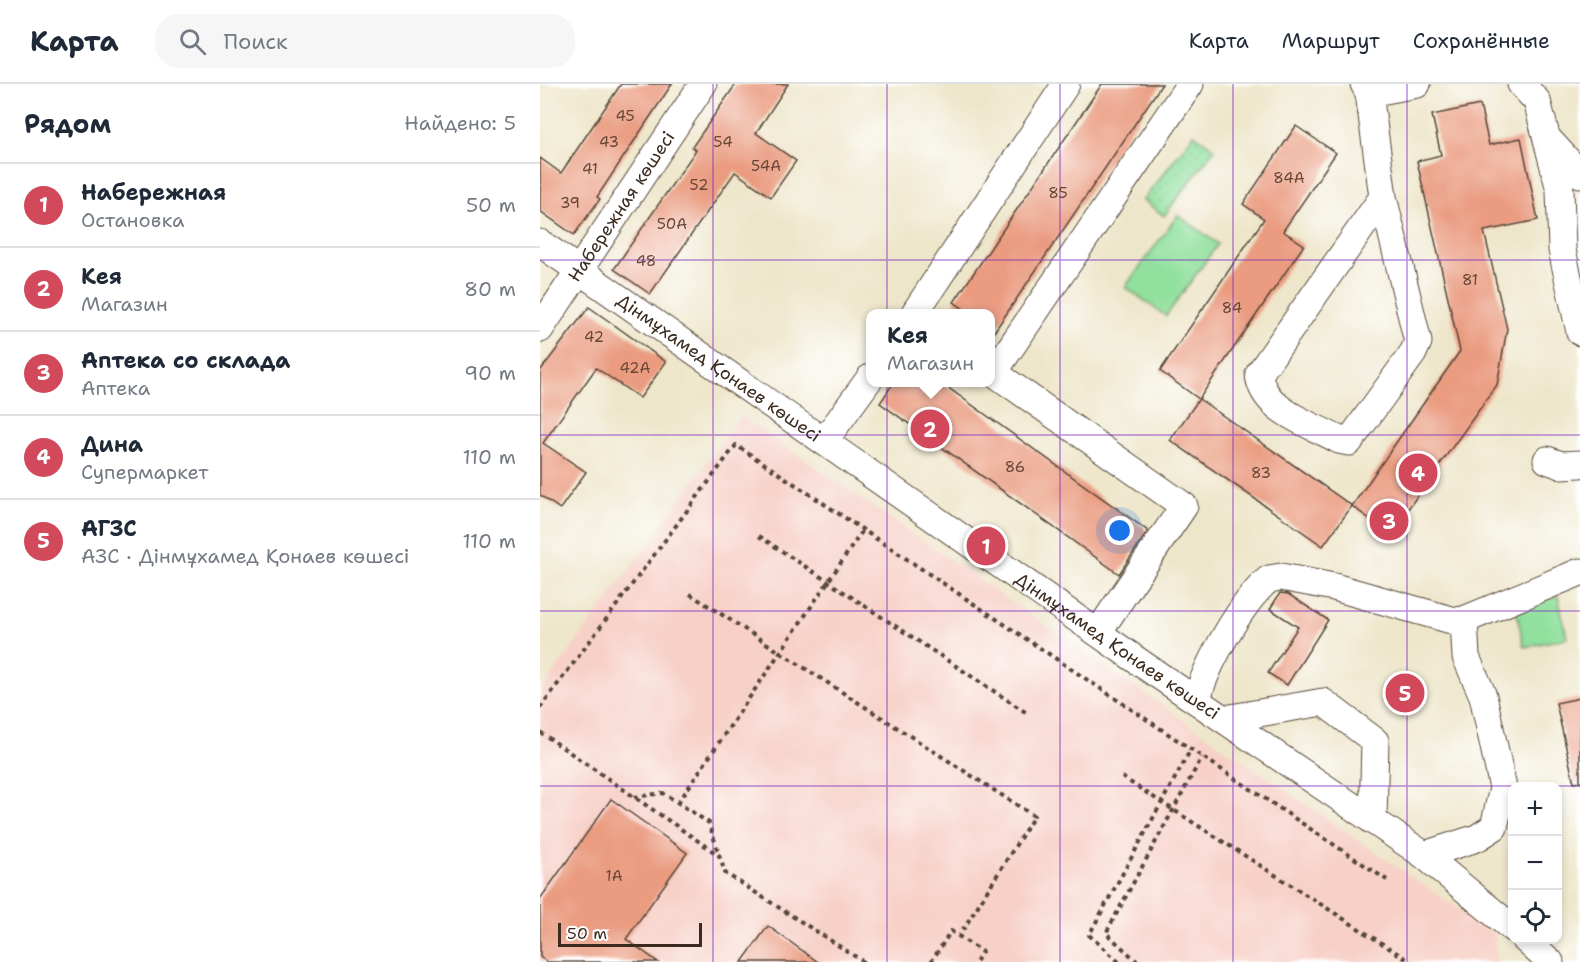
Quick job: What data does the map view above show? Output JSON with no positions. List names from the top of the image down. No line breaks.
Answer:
{"streets":{"street":["Набережная көшесі","Дінмұхамед Қонаев көшесі"]},"crossings":[["Набережная көшесі","Дінмұхамед Қонаев көшесі"]],"house_numbers":["45","43","54","54А","41","84А","52","85","39","50А","48","81","84","42","42А","86","83","1А"],"scale_bar":"50 m","page":{"header":"Карта","search":"Поиск","nav":["Карта","Маршрут","Сохранённые"],"heading":["Рядом","Найдено: 5"],"list":[{"mark":"1","name":"Набережная","note":"Остановка","value":"50 m"},{"mark":"2","name":"Кея","note":"Магазин","value":"80 m"},{"mark":"3","name":"Аптека со склада","note":"Аптека","value":"90 m"},{"mark":"4","name":"Дина","note":"Супермаркет","value":"110 m"},{"mark":"5","name":"АГЗС","note":"АЗС · Дінмұхамед Қонаев көшесі","value":"110 m"}],"popup":["Кея","Магазин"],"pins":["2","4","3","1","5"],"map_buttons":["+","−"],"scale":"50 m"}}
